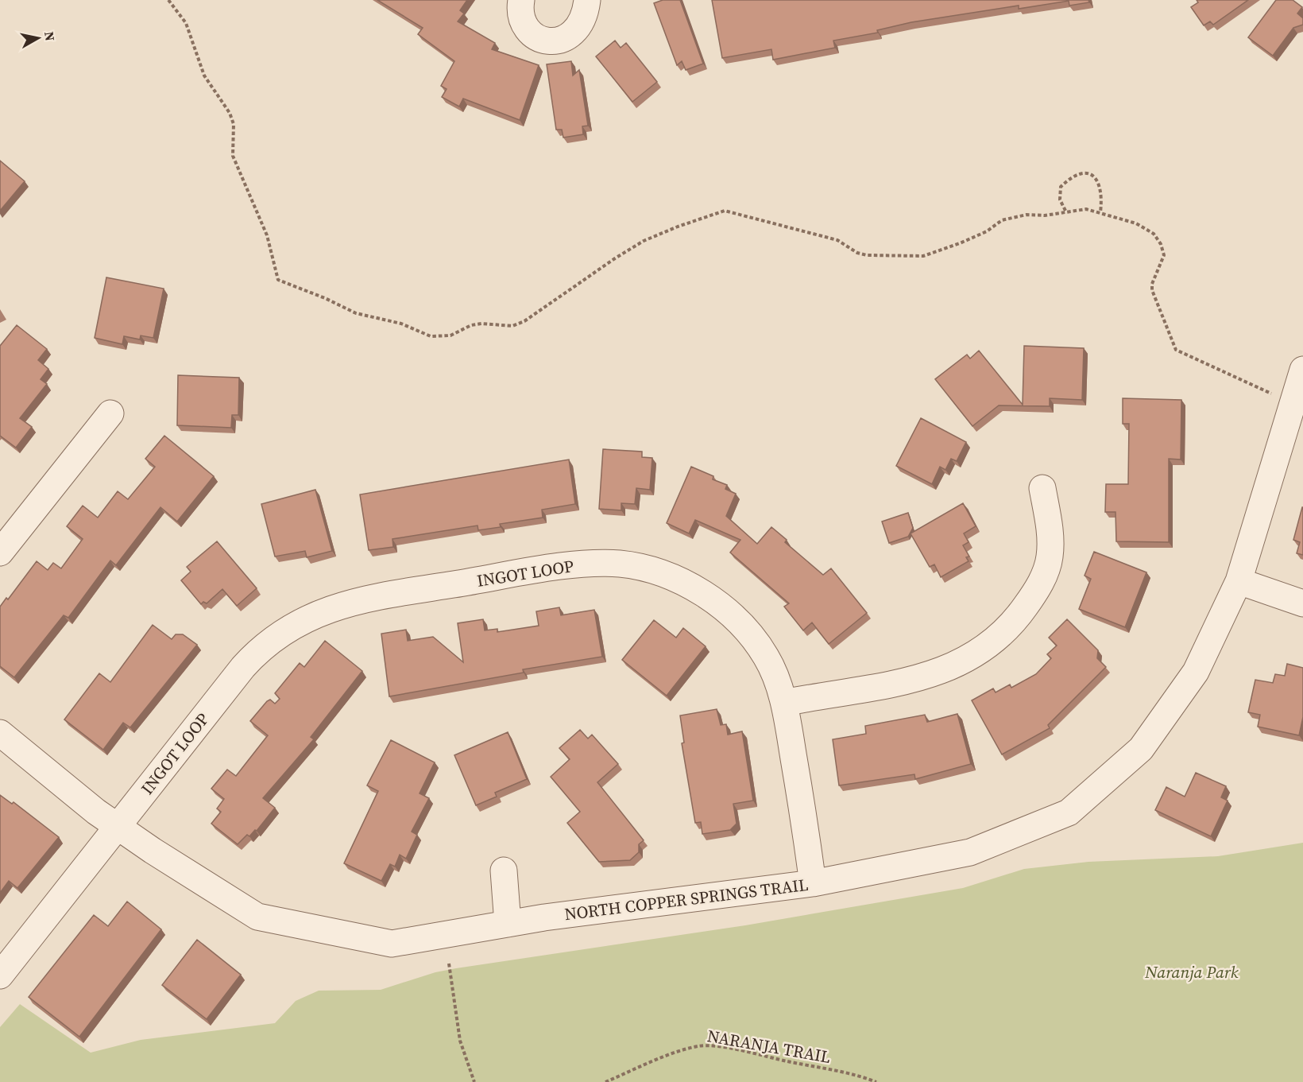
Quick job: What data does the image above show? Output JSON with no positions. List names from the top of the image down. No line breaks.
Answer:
{"streets":{"street":["INGOT LOOP","NORTH COPPER SPRINGS TRAIL"],"path":["NARANJA TRAIL"]},"crossings":[["INGOT LOOP","NORTH COPPER SPRINGS TRAIL"]],"parks":["Naranja Park"],"north":"right"}
